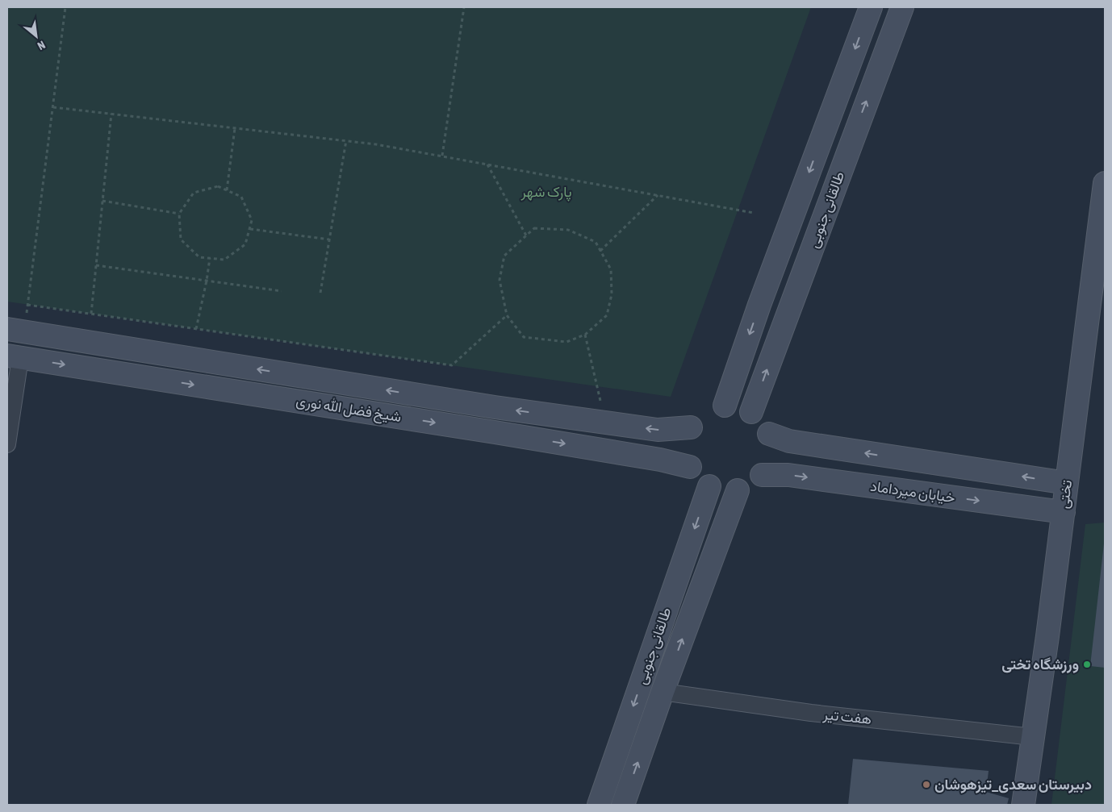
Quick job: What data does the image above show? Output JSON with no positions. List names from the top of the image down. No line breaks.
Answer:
{"streets":{"street":["طالقانی جنوبی","شیخ فضل الله نوری","خیابان میرداماد","تختی","هفت تیر"]},"crossings":[["طالقانی جنوبی","شیخ فضل الله نوری"],["طالقانی جنوبی","خیابان میرداماد"],["طالقانی جنوبی","هفت تیر"],["شیخ فضل الله نوری","خیابان میرداماد"],["خیابان میرداماد","تختی"],["تختی","هفت تیر"]],"parks":["پارک شهر"],"places":["ورزشگاه تختی","دبیرستان سعدی_تیزهوشان"],"north":"bottom right"}
